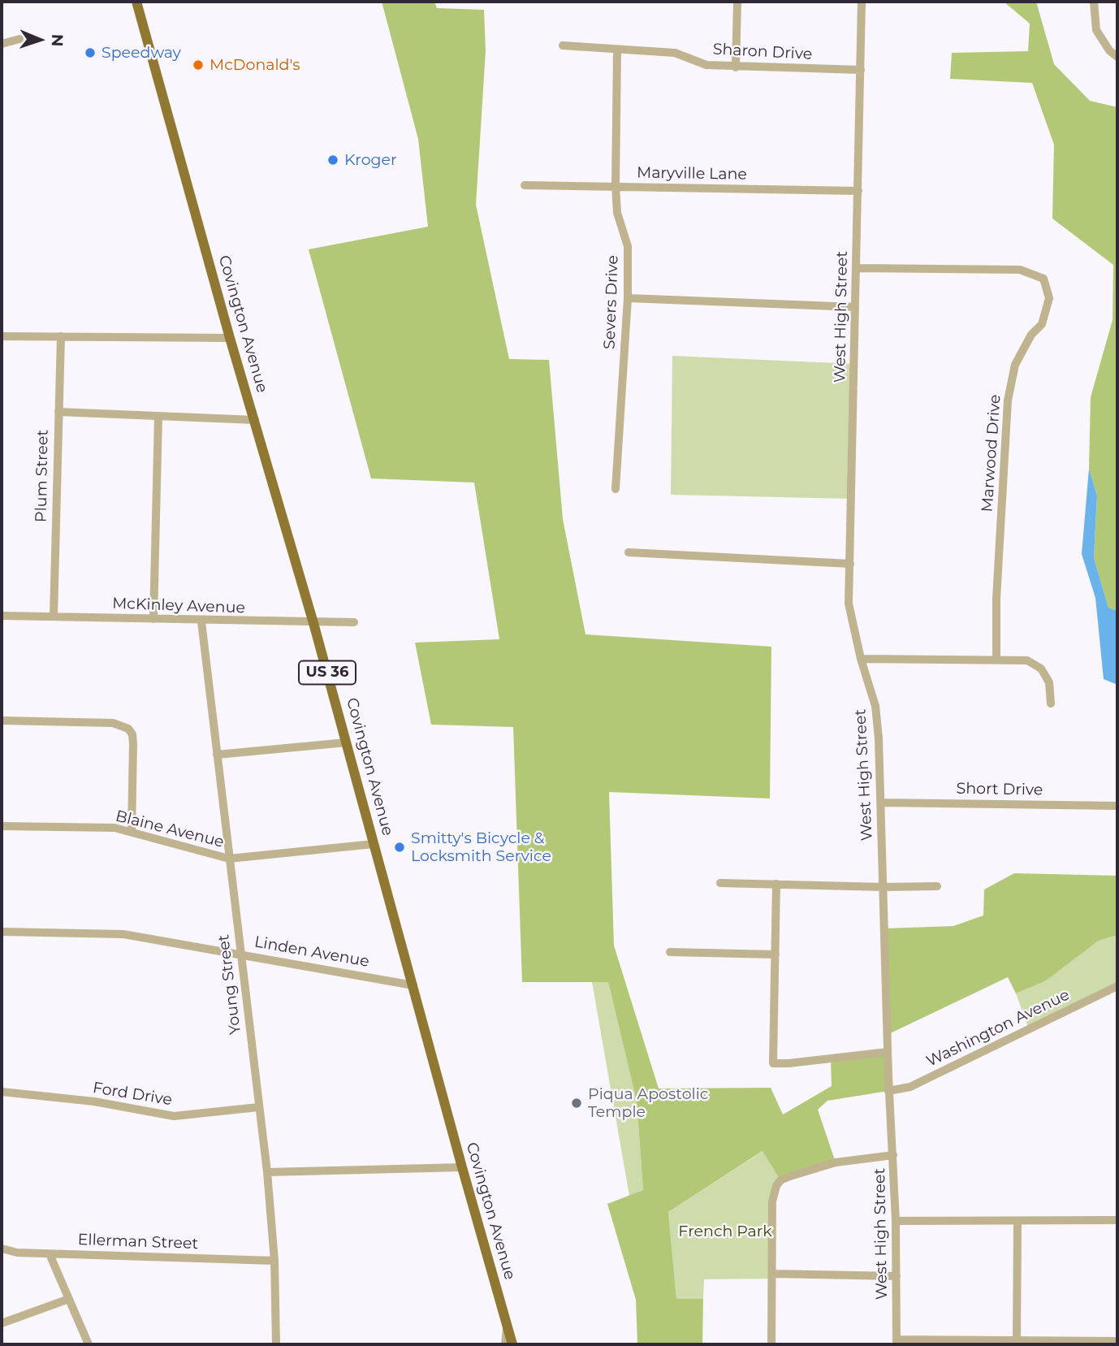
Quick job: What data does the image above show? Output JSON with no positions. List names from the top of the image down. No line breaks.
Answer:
{"streets":{"main road":["Covington Avenue","US 36"],"street":["Sharon Drive","Maryville Lane","Severs Drive","West High Street","Marwood Drive","Plum Street","McKinley Avenue","Short Drive","Blaine Avenue","Linden Avenue","Young Street","Washington Avenue","Ford Drive","Ellerman Street"]},"crossings":[["Sharon Drive","Severs Drive"],["Sharon Drive","West High Street"],["Maryville Lane","Severs Drive"],["Maryville Lane","West High Street"],["West High Street","Marwood Drive"],["West High Street","Short Drive"],["West High Street","Washington Avenue"],["Covington Avenue","McKinley Avenue"],["Covington Avenue","Linden Avenue"],["Plum Street","McKinley Avenue"],["McKinley Avenue","Young Street"],["Blaine Avenue","Young Street"],["Linden Avenue","Young Street"],["Young Street","Ford Drive"],["Young Street","Ellerman Street"]],"parks":["French Park"],"places":["Speedway","McDonald's","Kroger","Smitty's Bicycle & Locksmith Service","Piqua Apostolic Temple"],"north":"right"}
